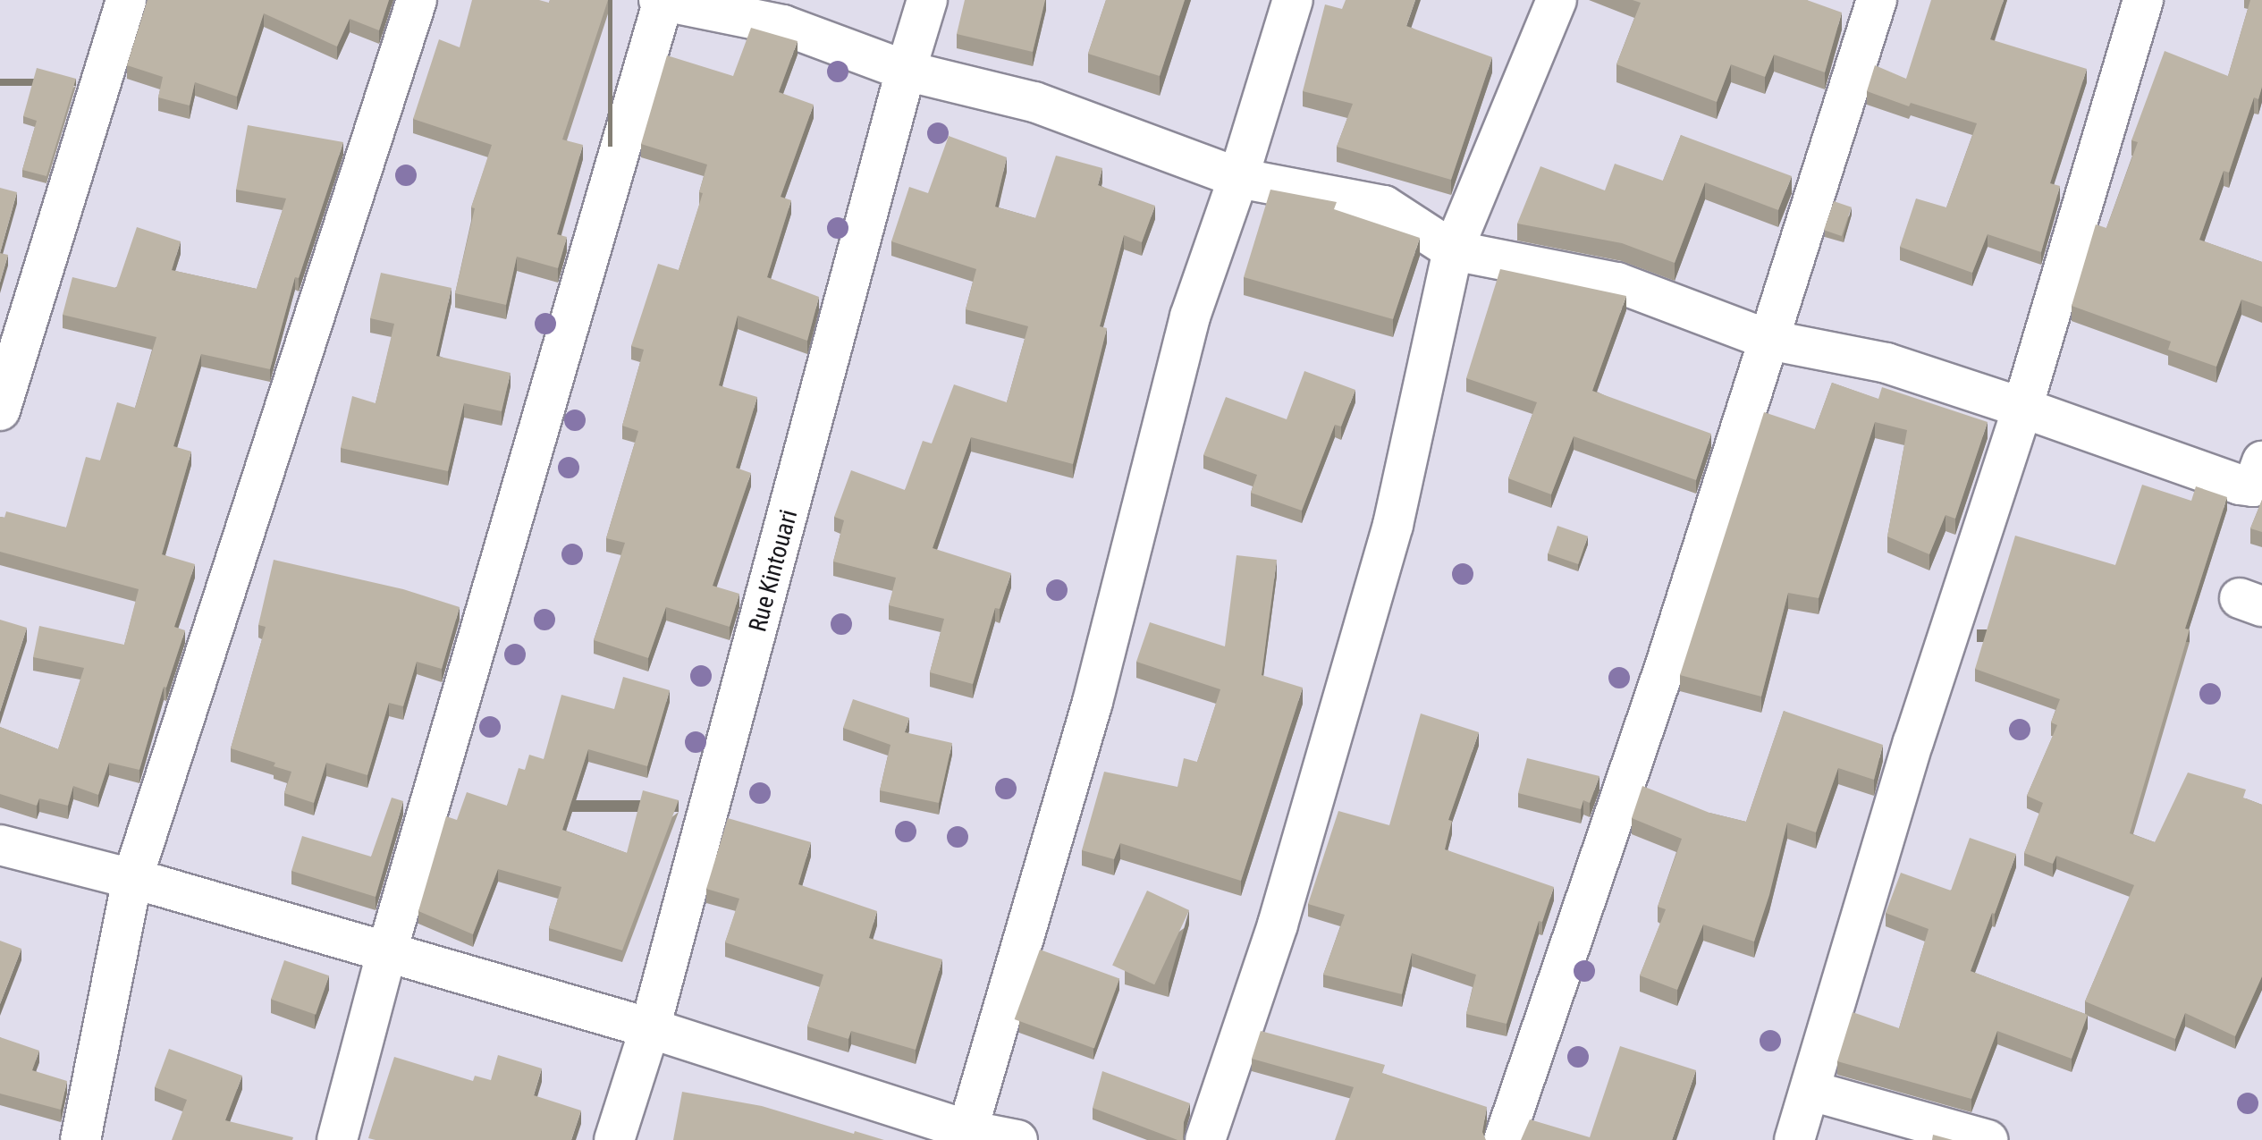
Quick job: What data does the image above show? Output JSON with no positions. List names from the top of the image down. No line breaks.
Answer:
{"streets":{"street":["Rue Kintouari"]}}
